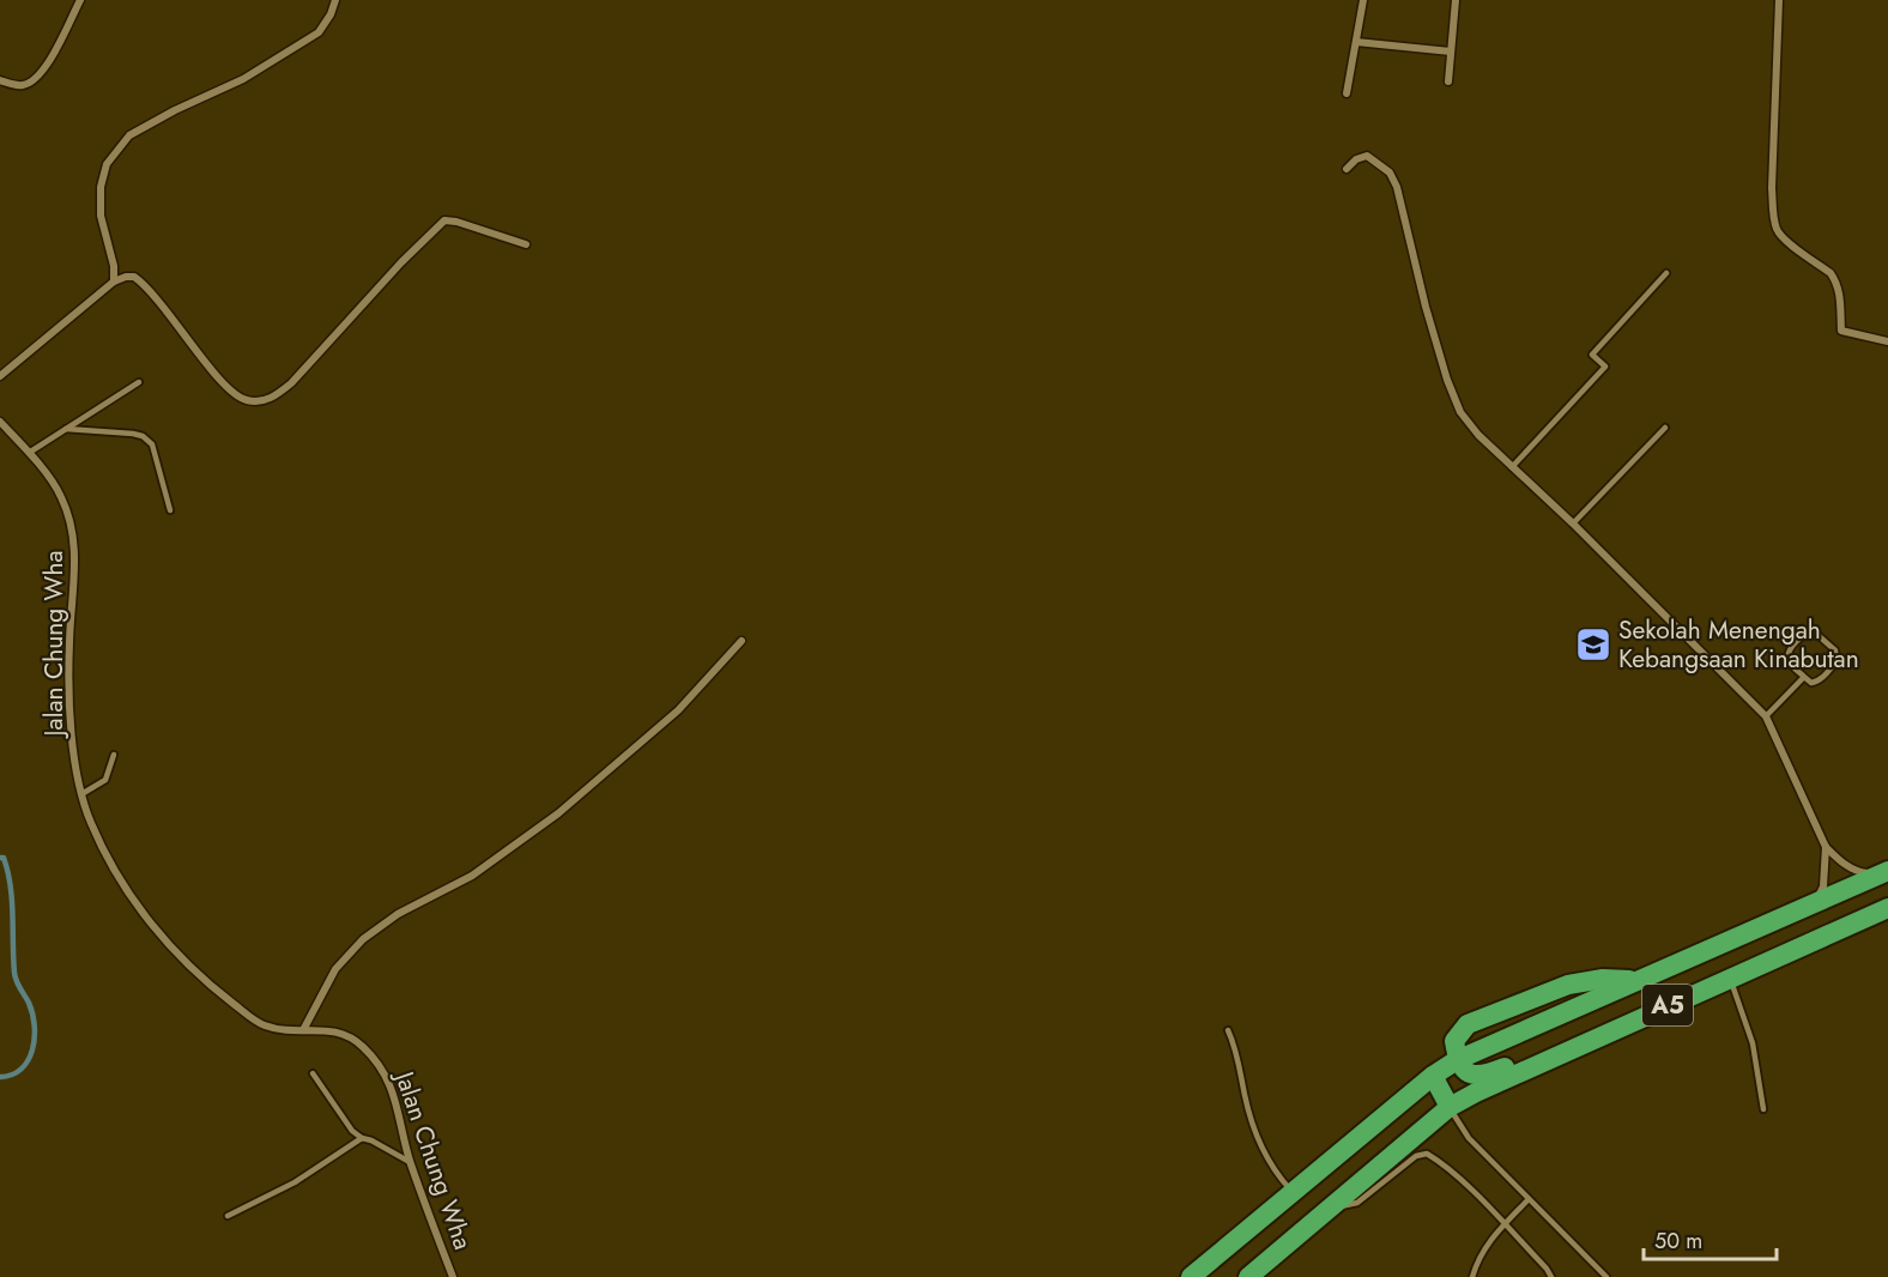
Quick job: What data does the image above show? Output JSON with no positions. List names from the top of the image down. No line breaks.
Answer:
{"streets":{"highway":["A5"],"street":["Jalan Chung Wha"]},"places":{"school or university":["Sekolah Menengah Kebangsaan Kinabutan"]},"scale_bar":"50 m"}
